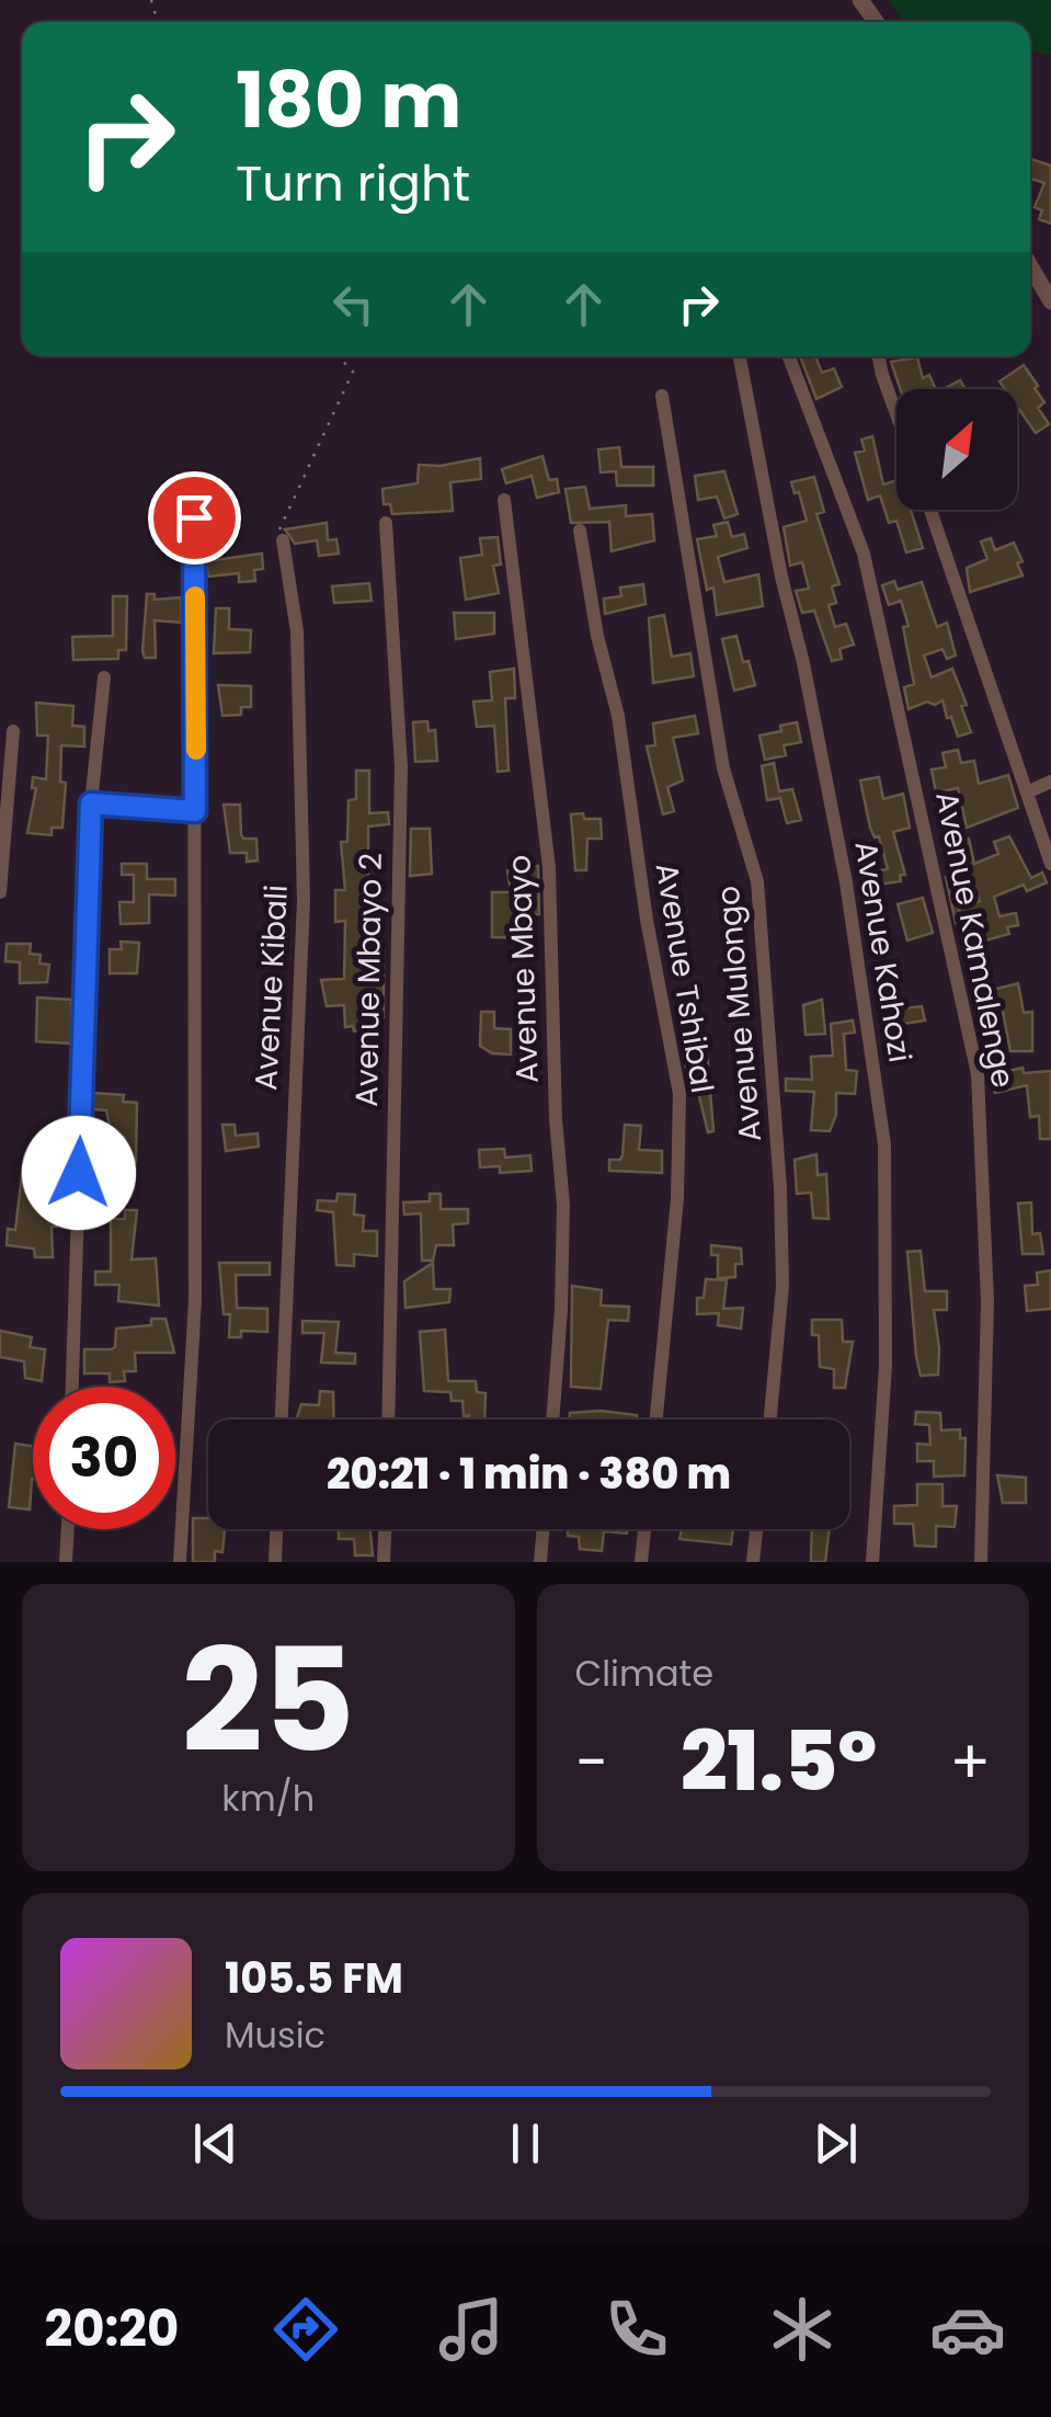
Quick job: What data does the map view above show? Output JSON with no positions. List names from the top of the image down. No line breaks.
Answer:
{"streets":{"street":["Avenue Kamalenge","Avenue Kahozi","Avenue Mbayo","Avenue Tshibal","Avenue Mbayo 2","Avenue Kibali","Avenue Mulongo"]},"north":"top right","page":{"turn":["180 m","Turn right"],"limit":"30","trip":"20:21 · 1 min · 380 m","tile":[["25","km/h"],"Climate"],"heat":["−","21.5°","+"],"song":["105.5 FM","Music"],"tabs":"20:20"}}
